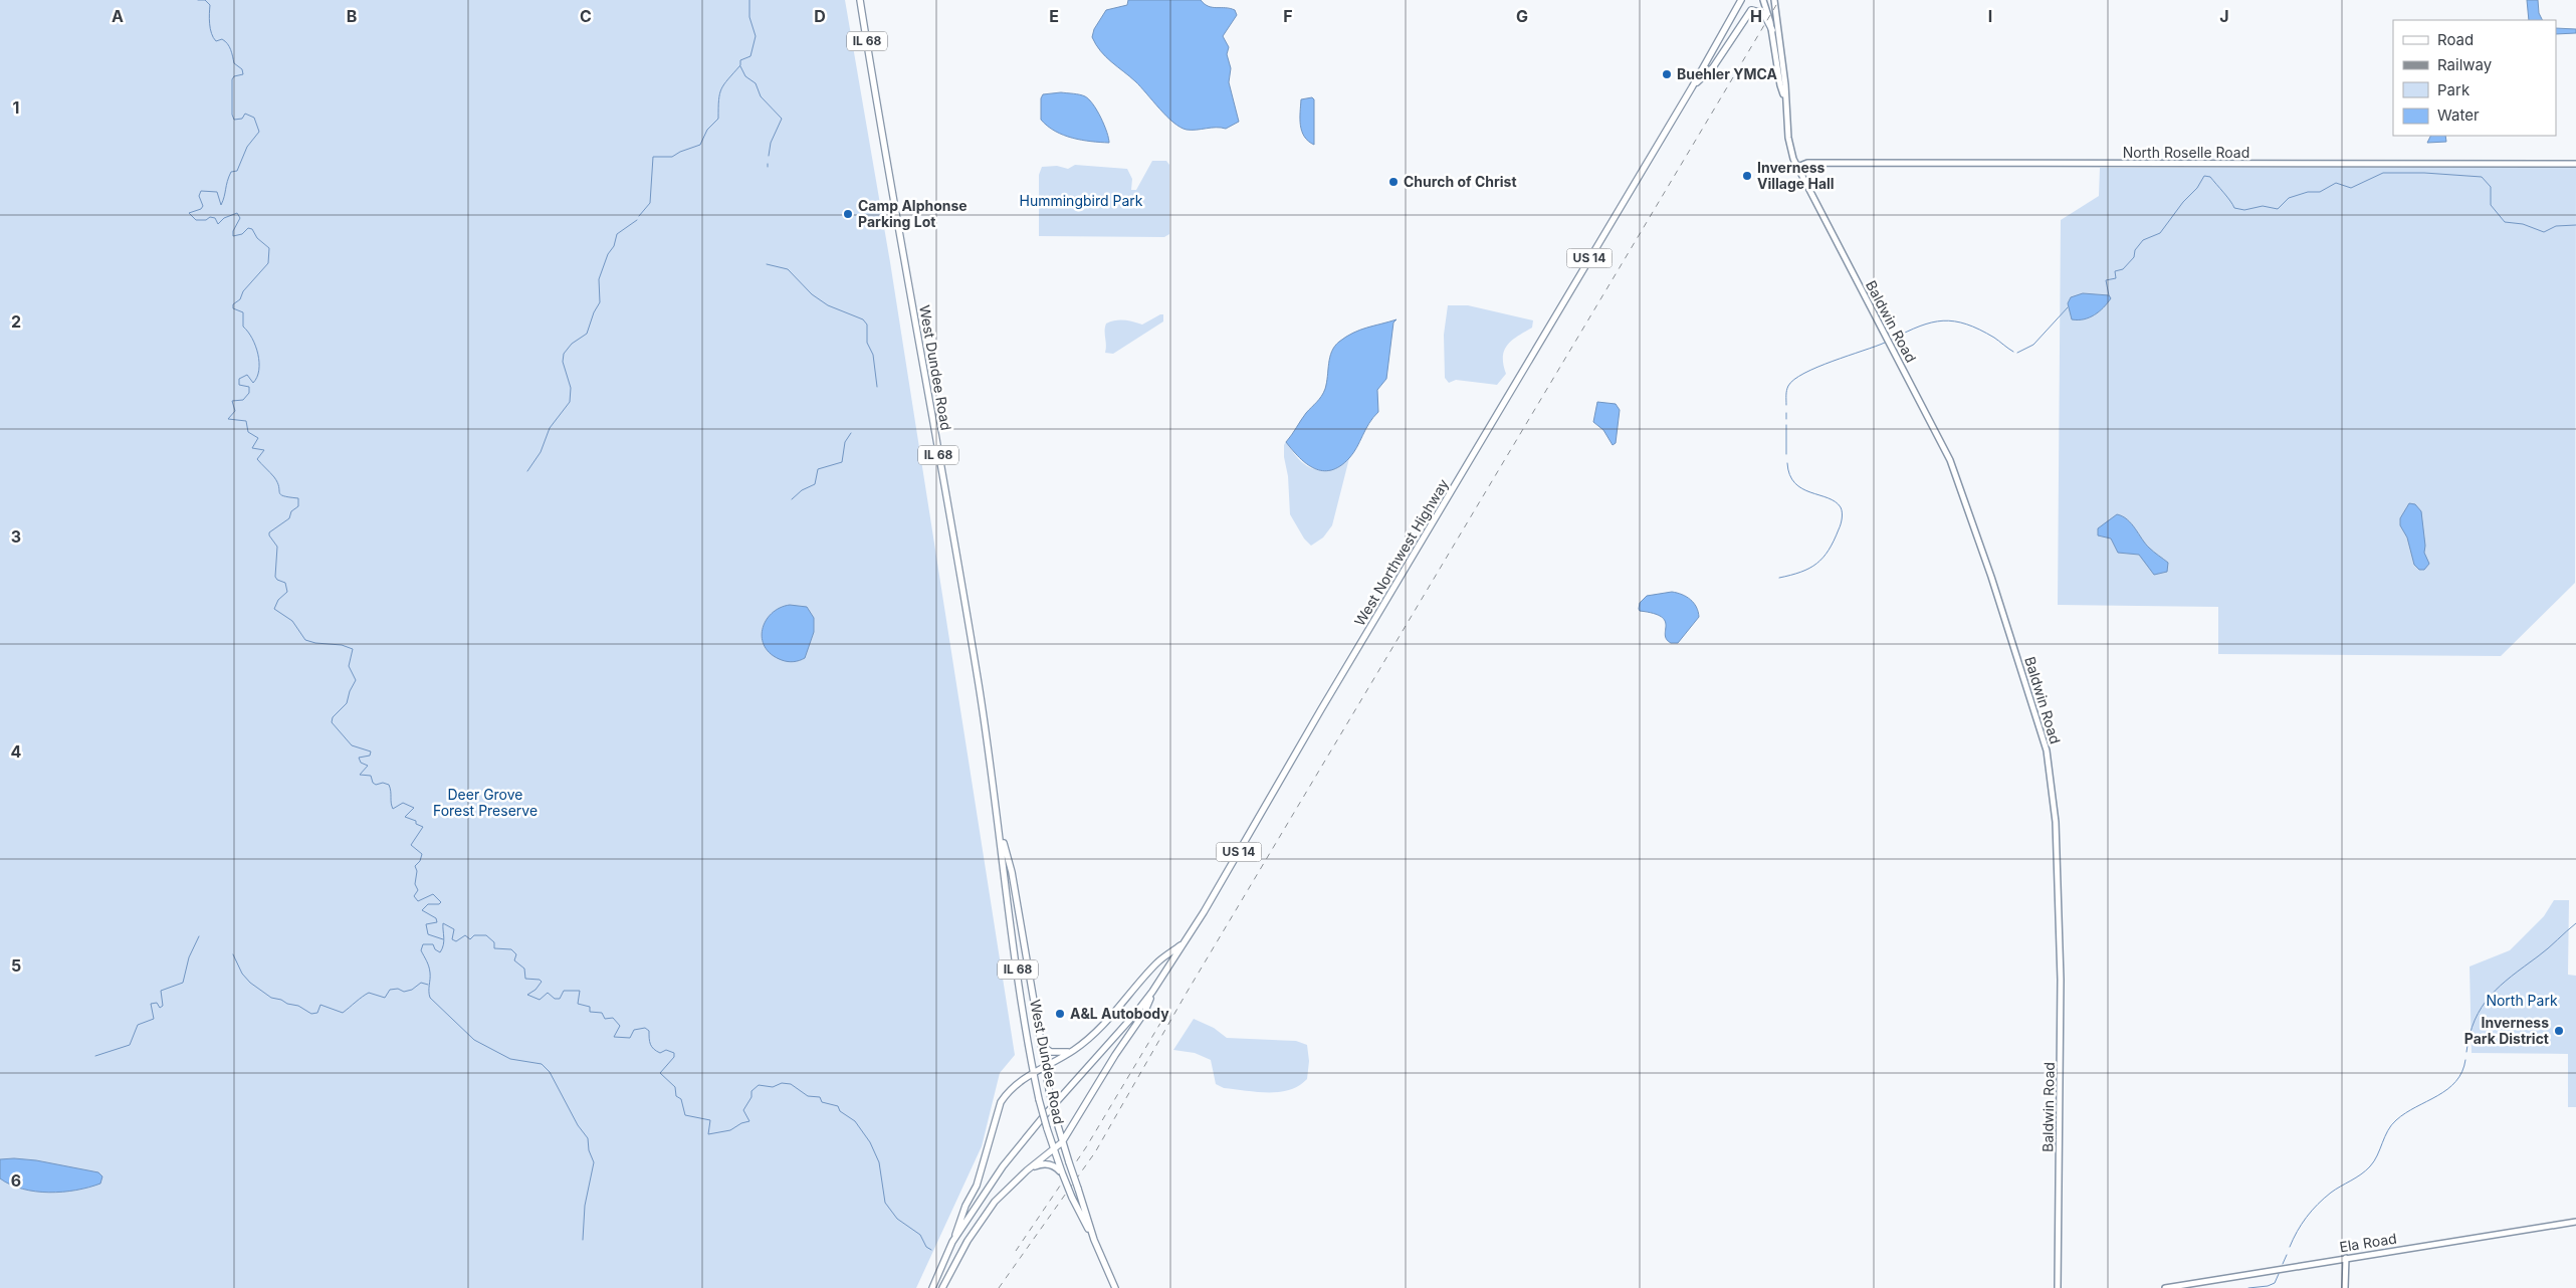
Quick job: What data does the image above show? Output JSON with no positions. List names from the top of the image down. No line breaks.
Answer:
{"streets":{"main road":["IL 68","North Roselle Road","US 14","Baldwin Road","West Dundee Road","West Northwest Highway","Ela Road"]},"crossings":[["IL 68","West Dundee Road"],["North Roselle Road","Baldwin Road"],["US 14","West Northwest Highway"]],"parks":["Hummingbird Park","Deer Grove Forest Preserve","North Park"],"places":["Buehler YMCA","Inverness Village Hall","Church of Christ","Camp Alphonse Parking Lot","A&L Autobody","Inverness Park District"],"legend":["Road","Railway","Park","Water"],"grid":{"columns":["A","B","C","D","E","F","G","H","I","J"],"rows":["1","2","3","4","5","6"]}}
